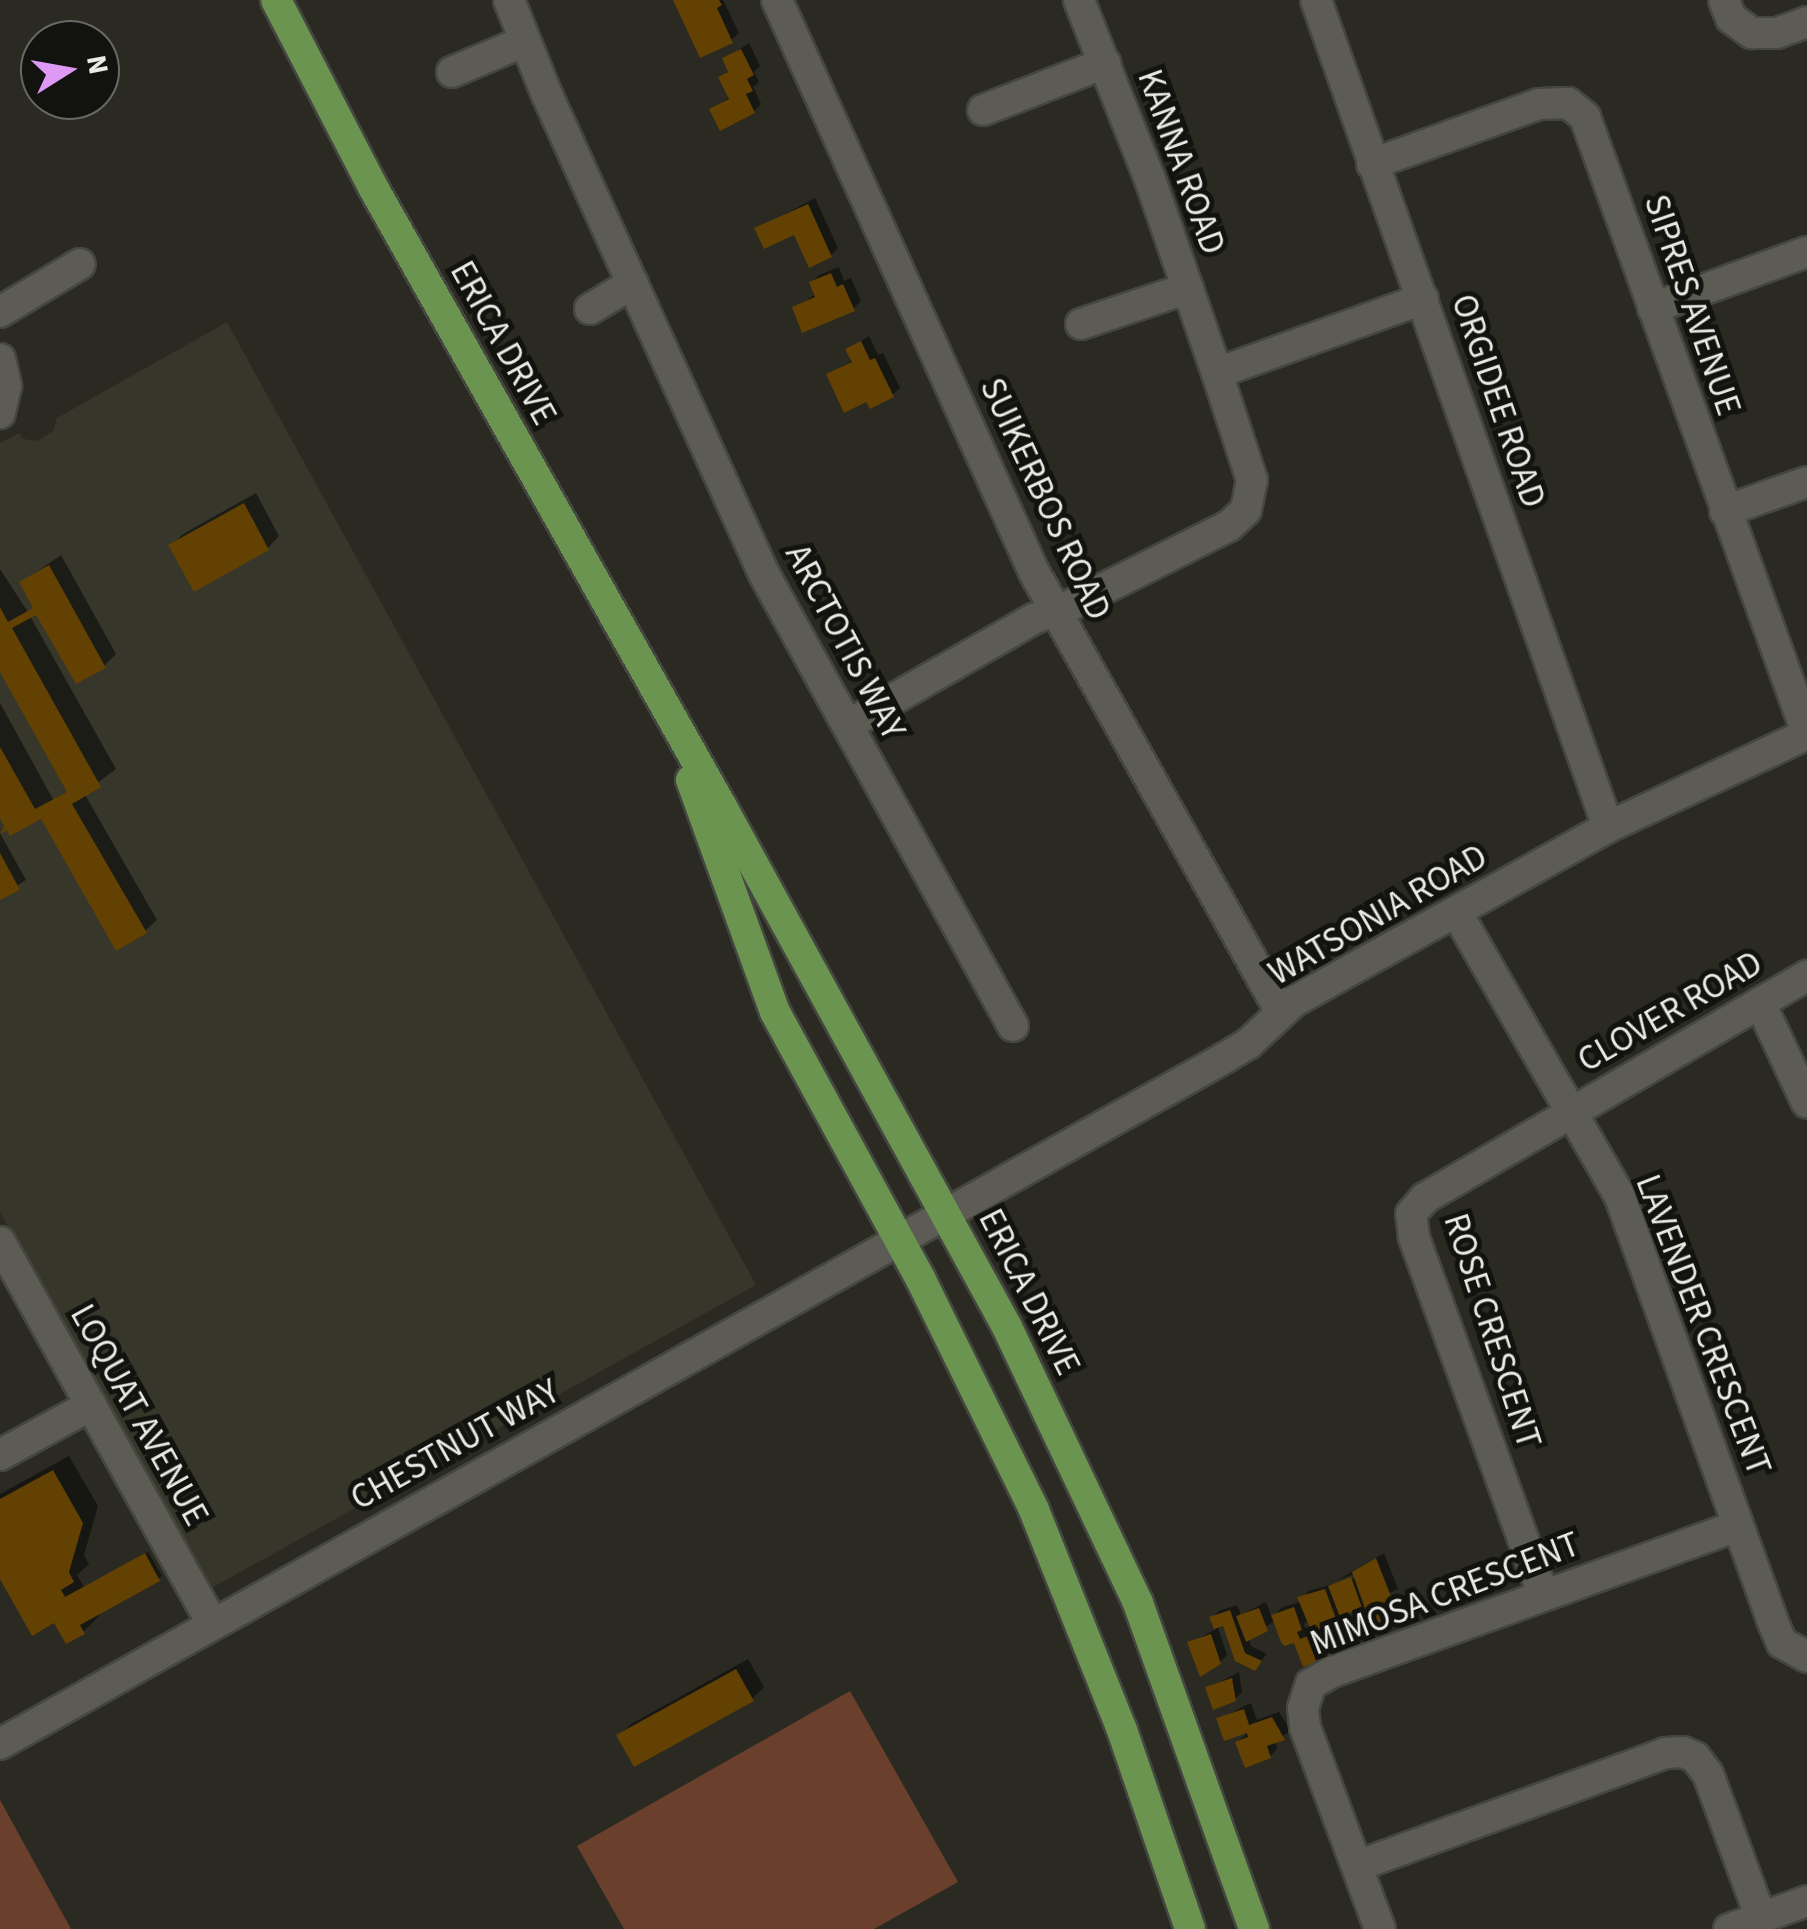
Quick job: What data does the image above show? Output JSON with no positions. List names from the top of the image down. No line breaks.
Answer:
{"streets":{"main road":["ERICA DRIVE"],"street":["KANNA ROAD","SIPRES AVENUE","ORGIDEE ROAD","SUIKERBOS ROAD","ARCTOTIS WAY","WATSONIA ROAD","CLOVER ROAD","LAVENDER CRESCENT","ROSE CRESCENT","LOQUAT AVENUE","CHESTNUT WAY","MIMOSA CRESCENT"]},"crossings":[["KANNA ROAD","SUIKERBOS ROAD"],["KANNA ROAD","ARCTOTIS WAY"],["SIPRES AVENUE","ORGIDEE ROAD"],["SIPRES AVENUE","WATSONIA ROAD"],["ERICA DRIVE","WATSONIA ROAD"],["ERICA DRIVE","CHESTNUT WAY"],["ORGIDEE ROAD","WATSONIA ROAD"],["SUIKERBOS ROAD","WATSONIA ROAD"],["WATSONIA ROAD","LAVENDER CRESCENT"],["WATSONIA ROAD","CHESTNUT WAY"],["CLOVER ROAD","LAVENDER CRESCENT"],["CLOVER ROAD","ROSE CRESCENT"],["LAVENDER CRESCENT","ROSE CRESCENT"],["LAVENDER CRESCENT","MIMOSA CRESCENT"],["ROSE CRESCENT","MIMOSA CRESCENT"],["LOQUAT AVENUE","CHESTNUT WAY"]],"north":"right"}
